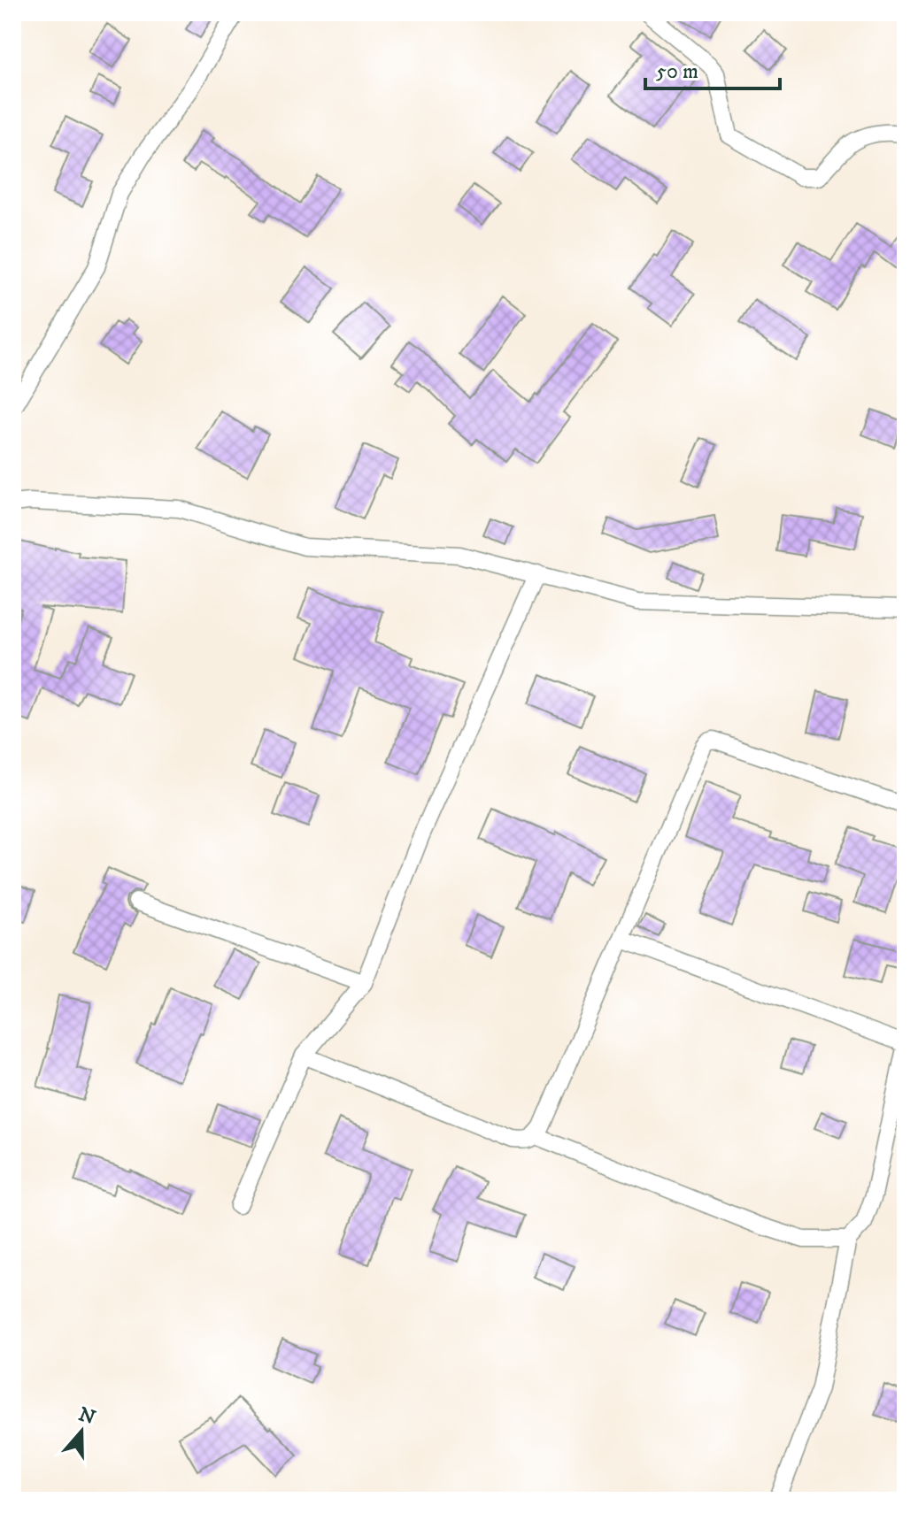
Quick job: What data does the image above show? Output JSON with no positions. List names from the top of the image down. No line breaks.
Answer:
{"scale_bar":"50 m","north":"top"}
